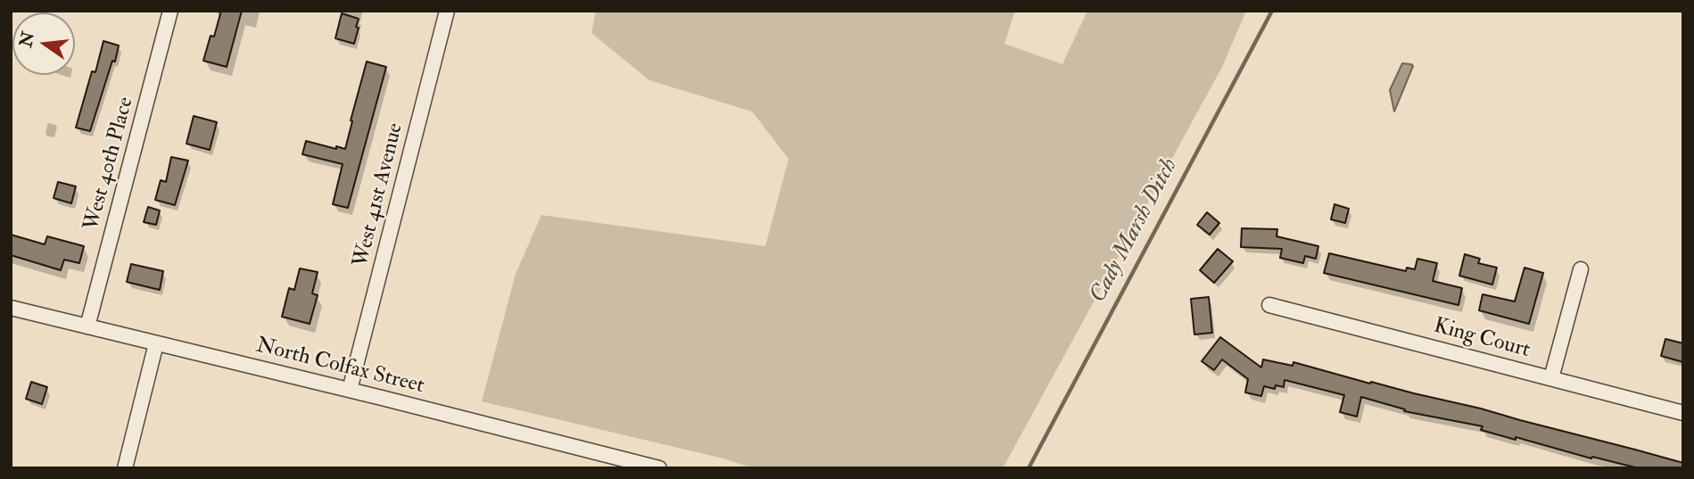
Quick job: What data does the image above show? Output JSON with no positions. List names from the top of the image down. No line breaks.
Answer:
{"streets":{"street":["West 40th Place","West 41st Avenue","King Court","North Colfax Street"]},"crossings":[["West 40th Place","North Colfax Street"],["West 41st Avenue","North Colfax Street"]],"water":["Cady Marsh Ditch"],"north":"left"}
